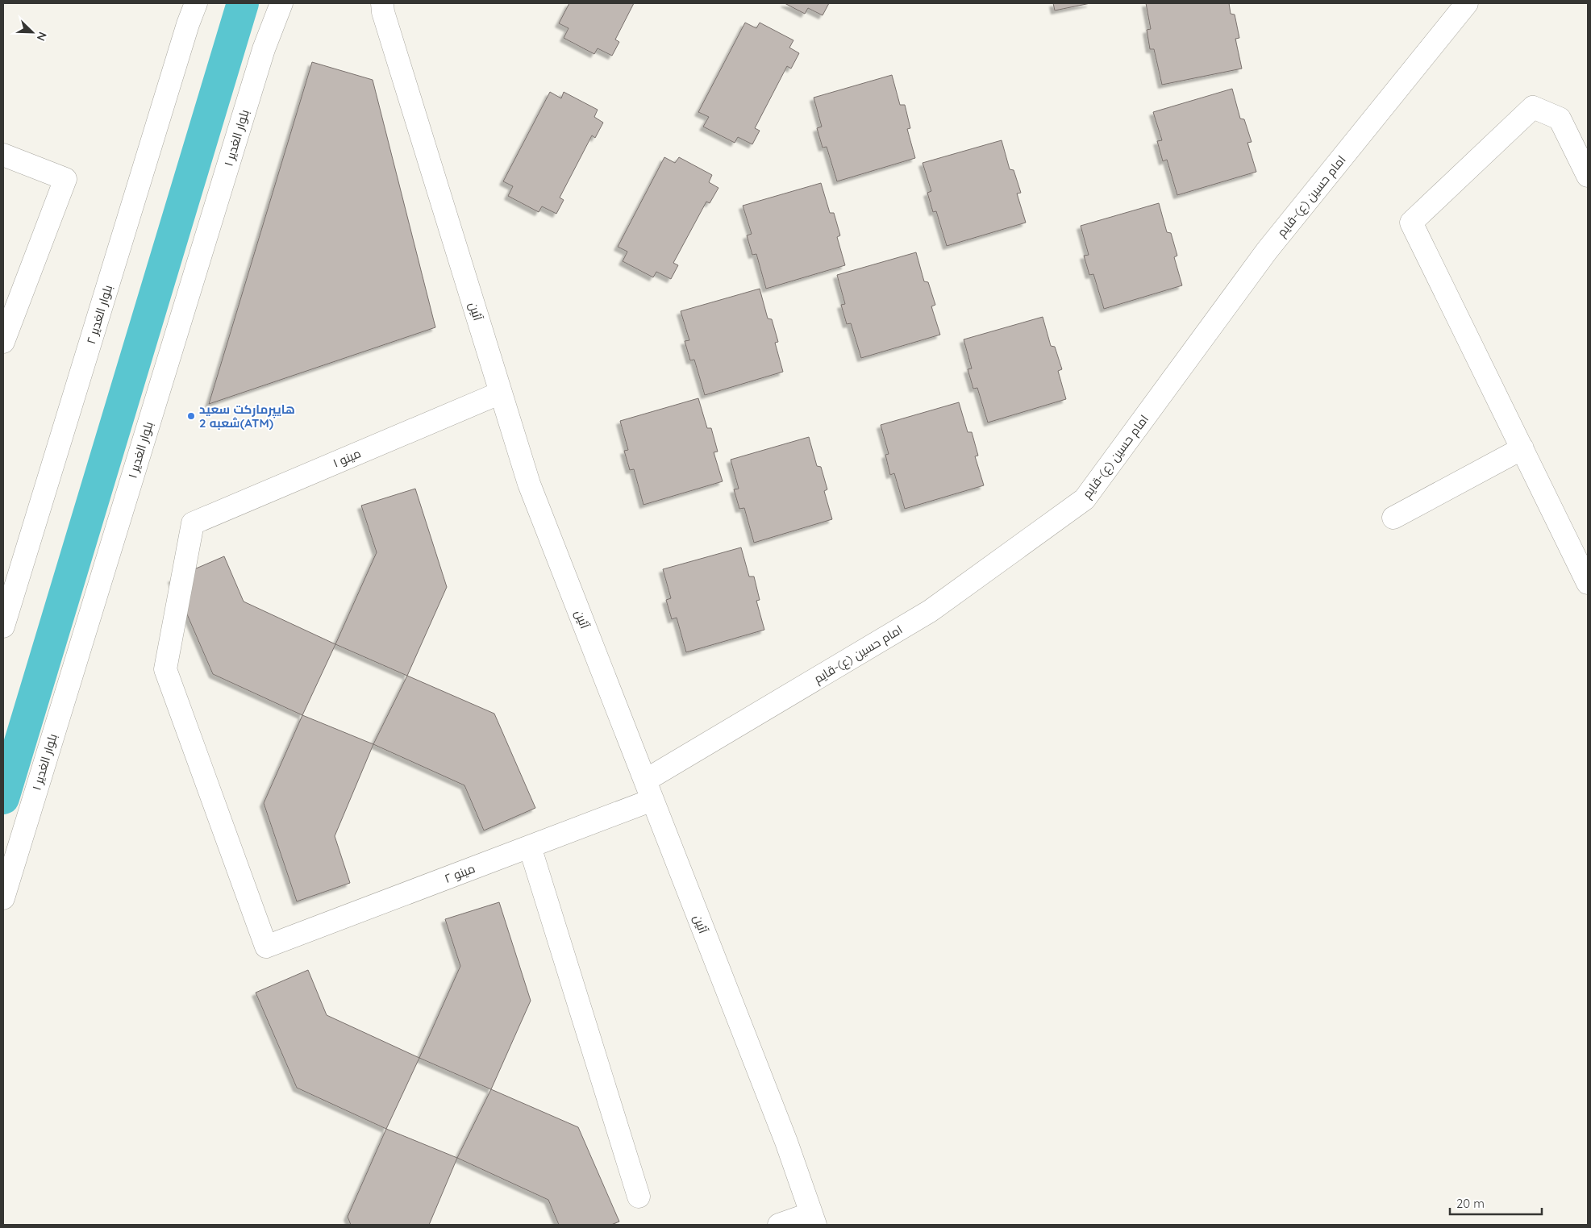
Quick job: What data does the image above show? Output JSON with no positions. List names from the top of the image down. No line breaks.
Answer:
{"streets":{"street":["بلوار الغدیر ۱","امام حسین (ع)-قایم","آئین","بلوار الغدیر ۲","مینو ۱","مینو ۲"]},"crossings":[["امام حسین (ع)-قایم","آئین"],["امام حسین (ع)-قایم","مینو ۲"],["آئین","مینو ۱"],["آئین","مینو ۲"],["مینو ۱","مینو ۲"]],"places":["هایپرمارکت سعید شعبه 2(ATM)"],"scale_bar":"20 m","north":"bottom right"}
